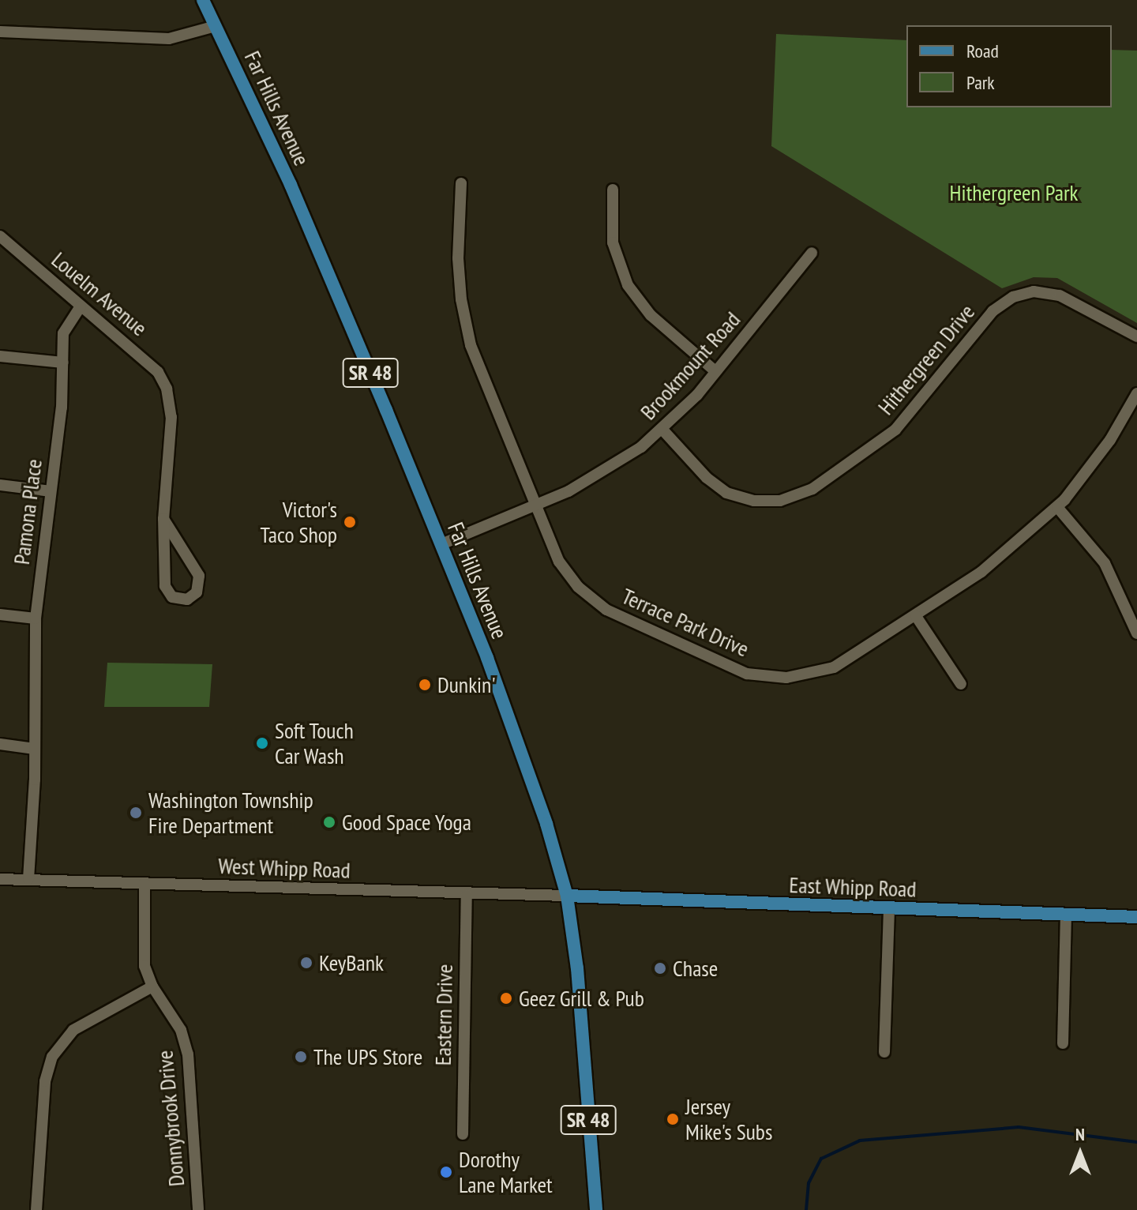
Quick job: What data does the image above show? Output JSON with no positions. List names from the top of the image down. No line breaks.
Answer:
{"streets":{"main road":["Far Hills Avenue","SR 48","East Whipp Road"],"street":["Louelm Avenue","Hithergreen Drive","Brookmount Road","Pamona Place","Terrace Park Drive","West Whipp Road","Eastern Drive","Donnybrook Drive"]},"crossings":[["Far Hills Avenue","Brookmount Road"],["Far Hills Avenue","West Whipp Road"],["Far Hills Avenue","East Whipp Road"],["Louelm Avenue","Pamona Place"],["Hithergreen Drive","Brookmount Road"],["Brookmount Road","Terrace Park Drive"],["Pamona Place","West Whipp Road"],["West Whipp Road","East Whipp Road"],["West Whipp Road","Eastern Drive"],["West Whipp Road","Donnybrook Drive"]],"parks":["Hithergreen Park"],"places":["Victor's Taco Shop","Dunkin'","Soft Touch Car Wash","Washington Township Fire Department","Good Space Yoga","KeyBank","Chase","Geez Grill & Pub","The UPS Store","Jersey Mike's Subs","Dorothy Lane Market"],"legend":["Road","Park"],"north":"top"}
